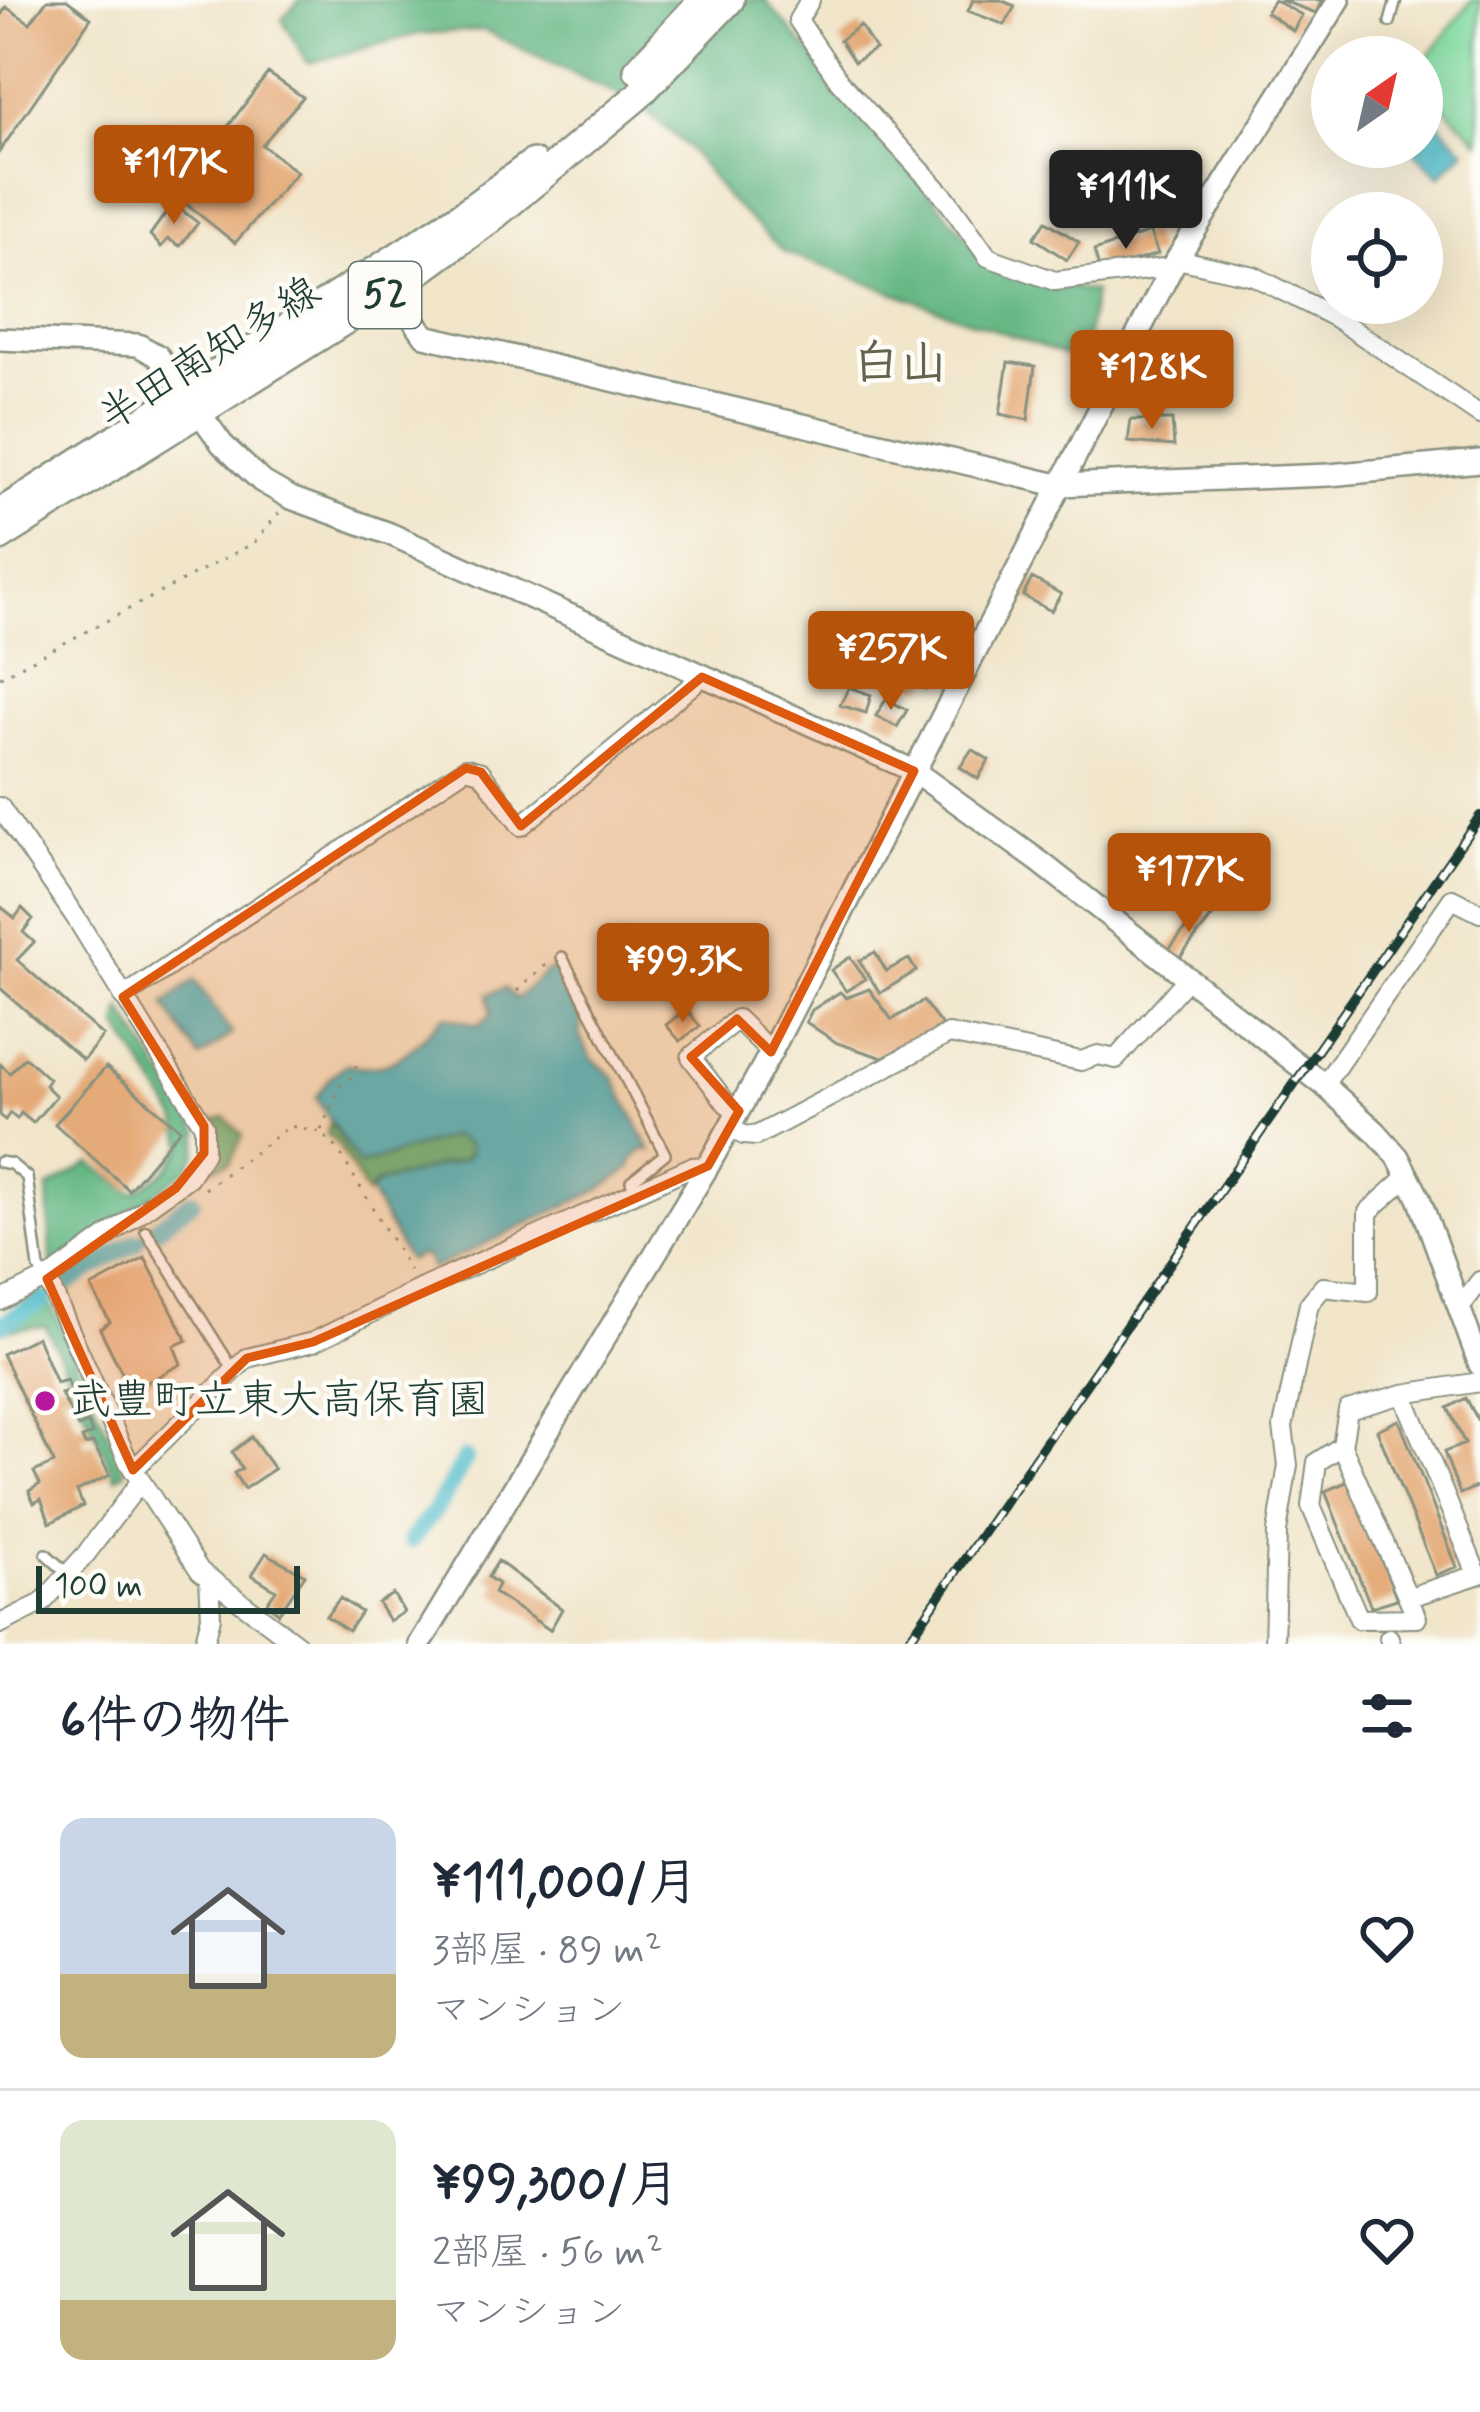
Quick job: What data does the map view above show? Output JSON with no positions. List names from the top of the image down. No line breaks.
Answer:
{"streets":{"main road":["52","半田南知多線"]},"districts":["白山"],"places":["武豊町立東大高保育園"],"scale_bar":"100 m","north":"top right","page":{"price":["¥117K","¥111K","¥128K","¥257K","¥177K","¥99.3K"],"scale":"100 m","heading":"6件の物件","list":[{"name":"¥111,000/月","note":"3部屋 · 89 m² · マンション"},{"name":"¥99,300/月","note":"2部屋 · 56 m² · マンション"}]}}
